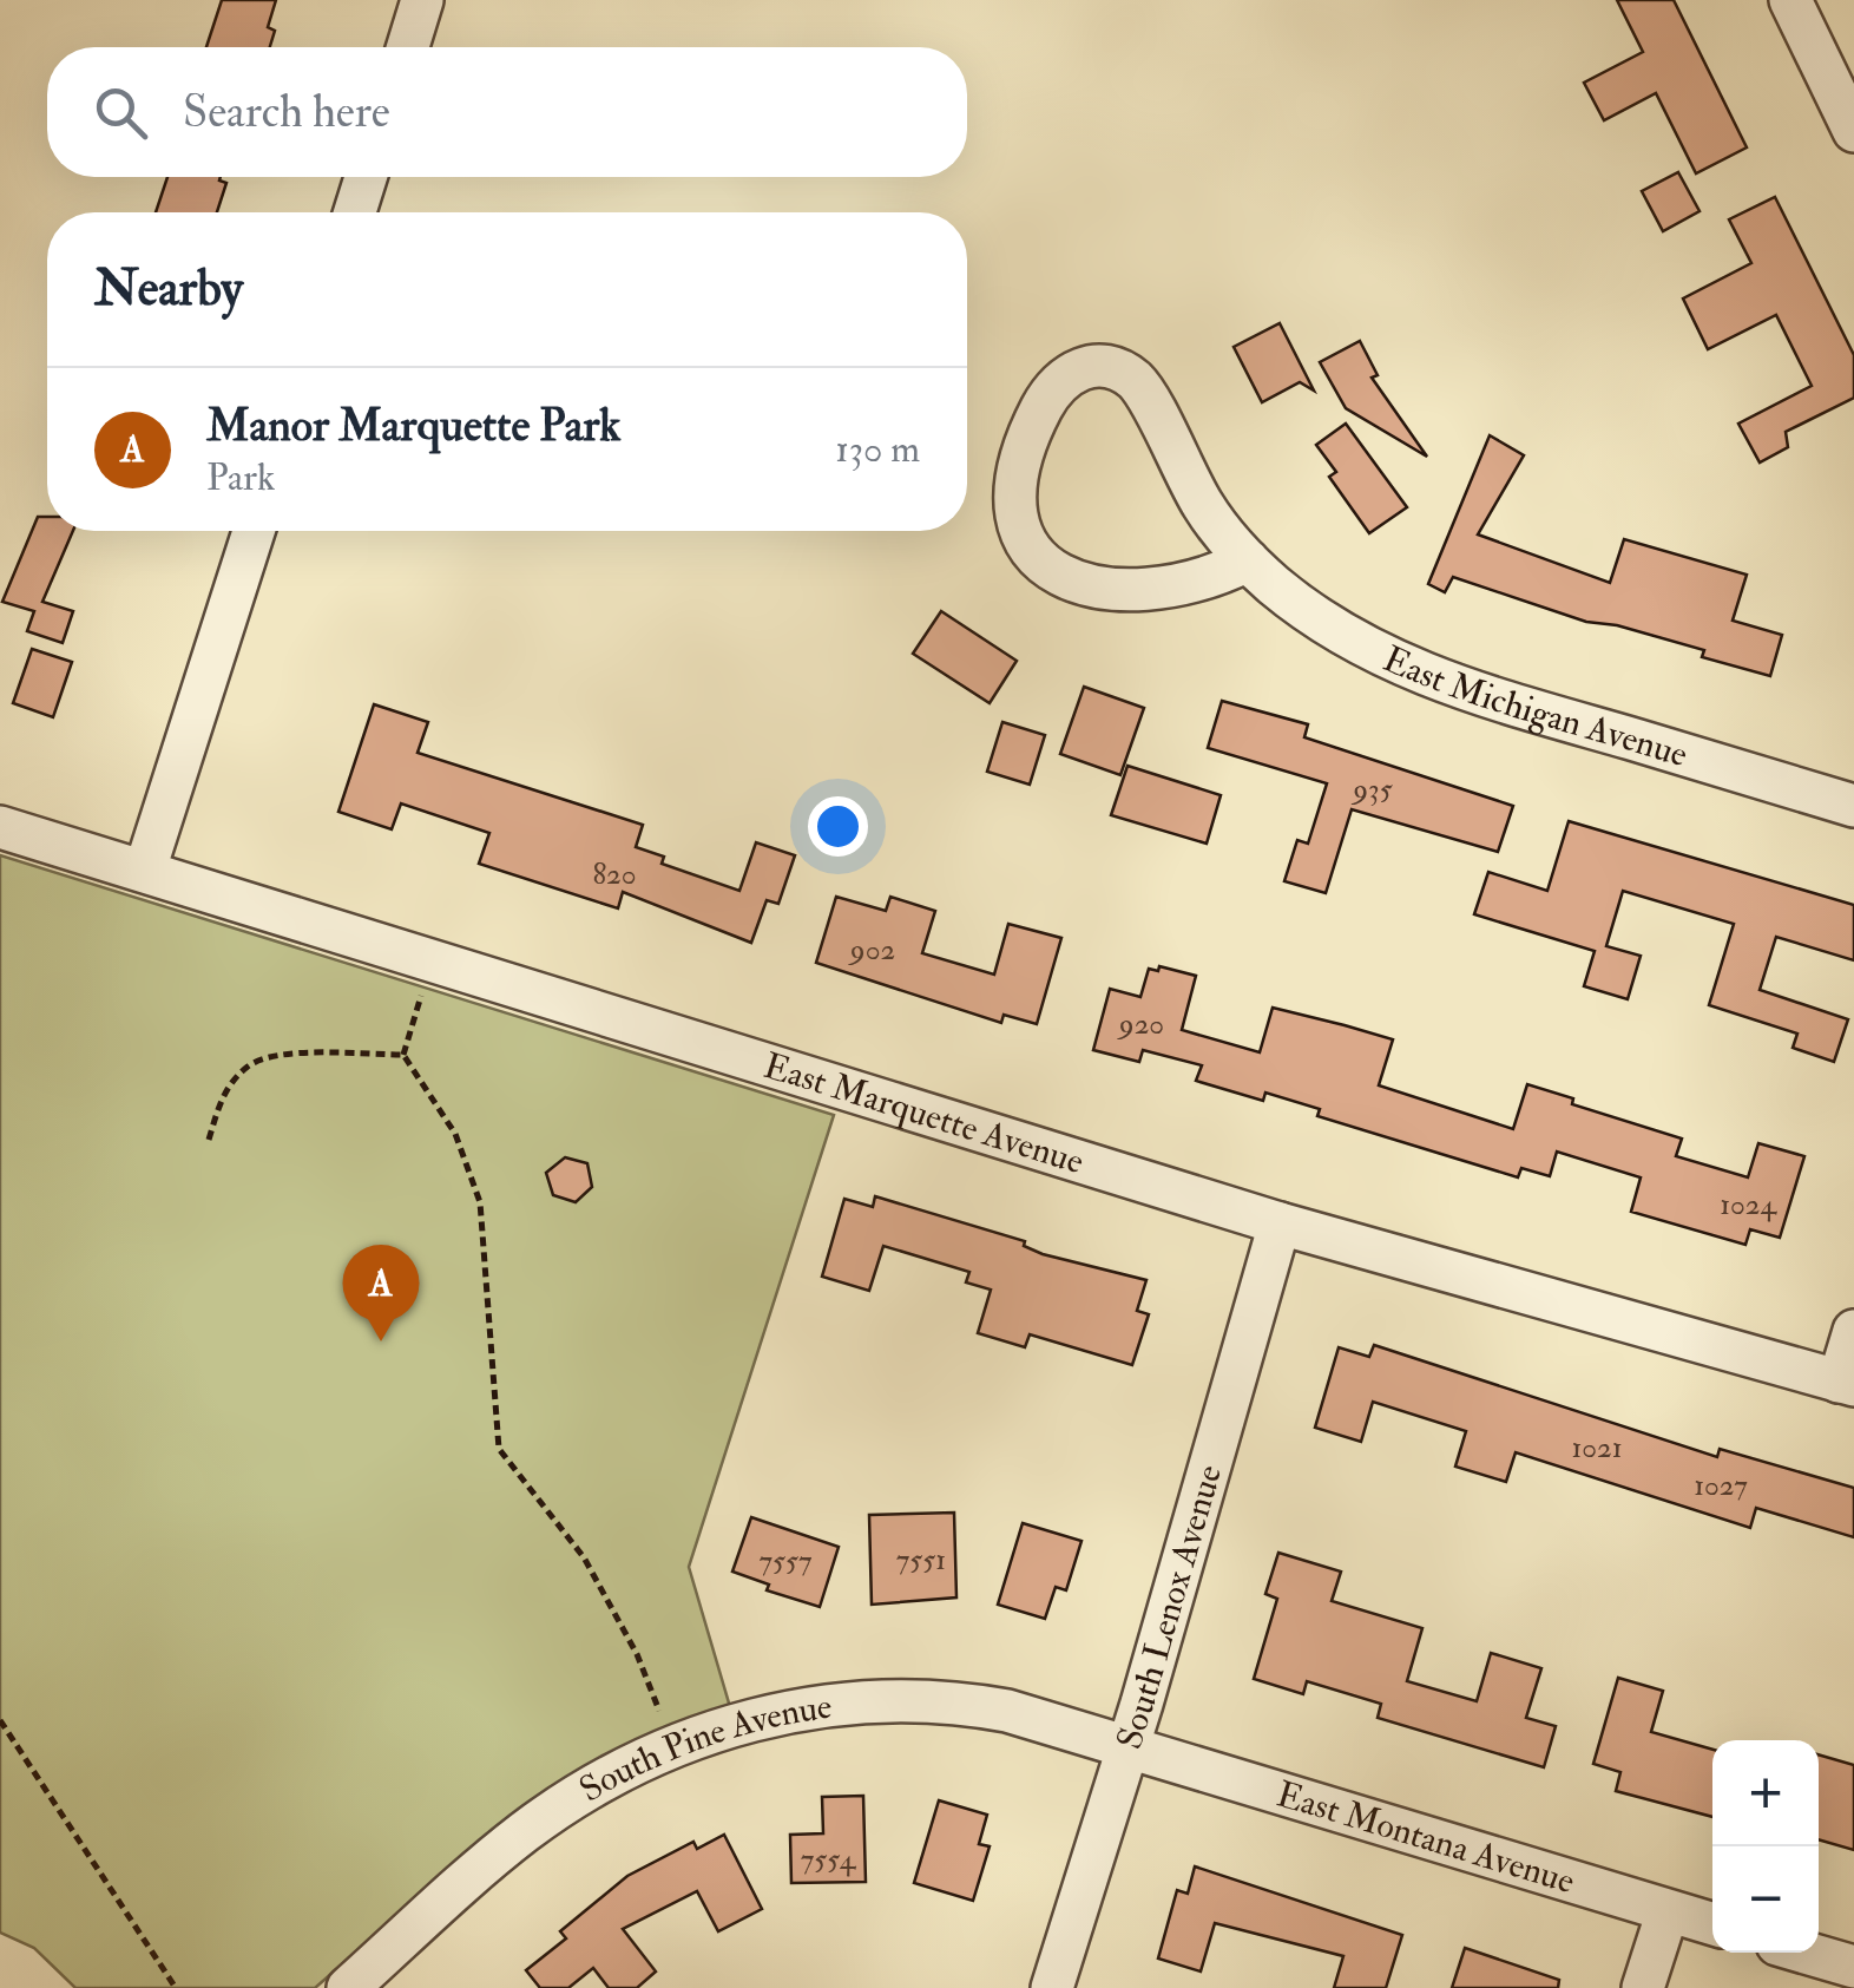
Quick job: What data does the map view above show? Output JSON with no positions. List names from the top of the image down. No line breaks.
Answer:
{"streets":{"street":["East Michigan Avenue","East Marquette Avenue","South Lenox Avenue","South Pine Avenue","East Montana Avenue"]},"crossings":[["East Marquette Avenue","South Lenox Avenue"],["South Lenox Avenue","South Pine Avenue"],["South Lenox Avenue","East Montana Avenue"],["South Pine Avenue","East Montana Avenue"]],"house_numbers":["935","820","902","920","1024","1021","1027","7551","7557","7554"],"page":{"search":"Search here","heading":"Nearby","list":[{"mark":"A","name":"Manor Marquette Park","note":"Park","value":"130 m"}],"pins":"A","map_buttons":["+","−"]}}
